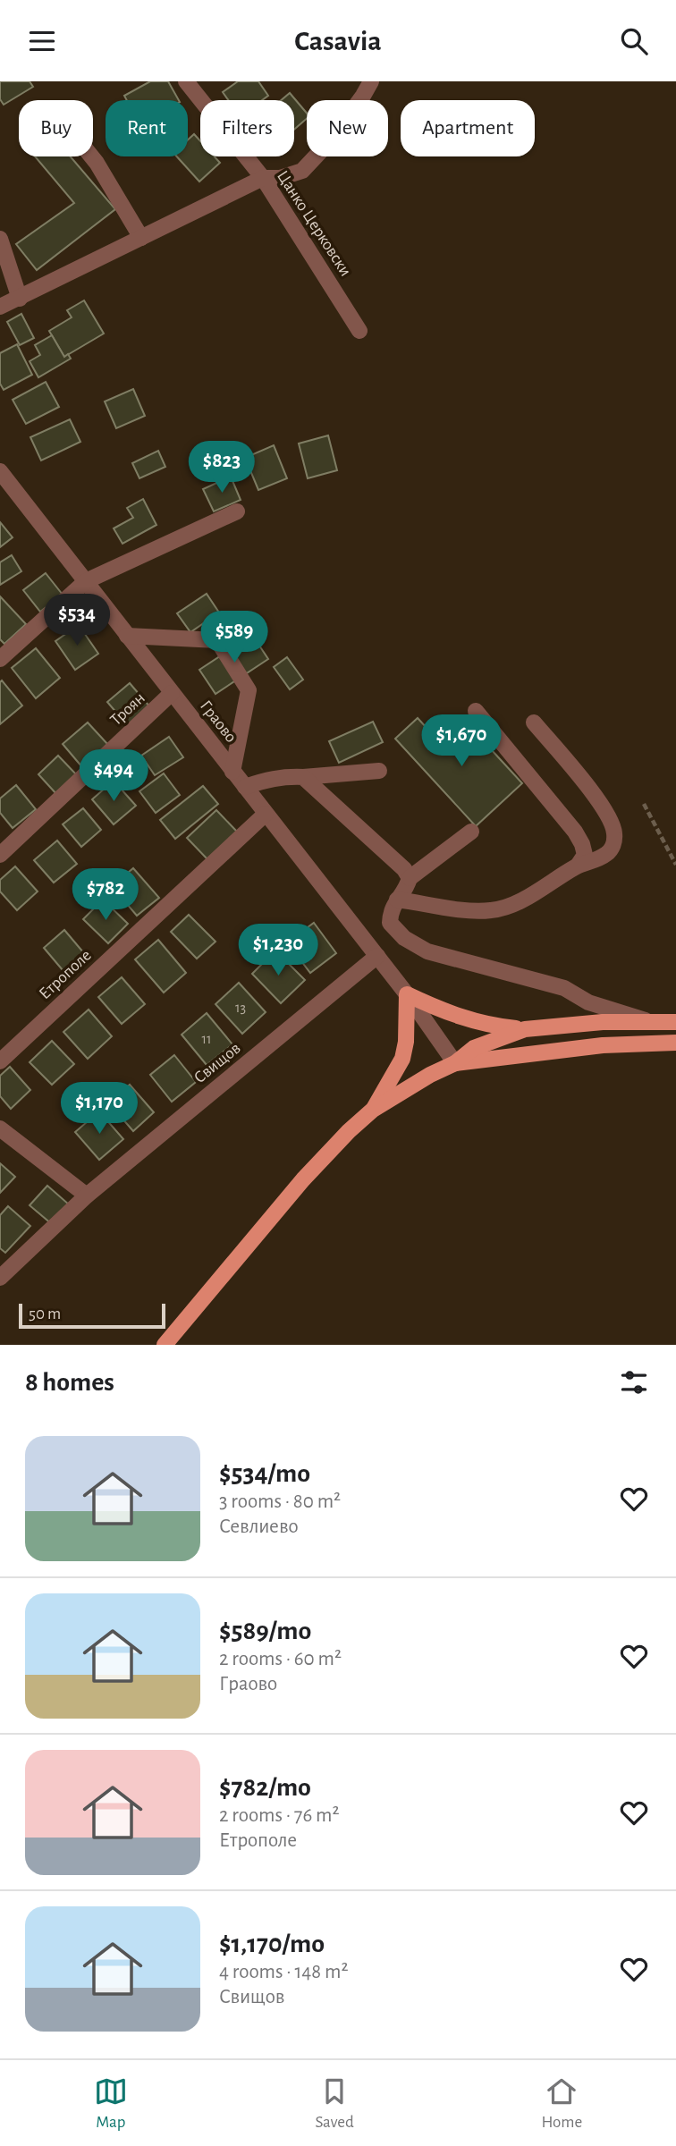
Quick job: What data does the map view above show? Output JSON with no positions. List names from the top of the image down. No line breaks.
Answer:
{"streets":{"street":["Цанко Церковски","Троян","Граово","Етрополе","Свищов"]},"crossings":[["Троян","Граово"],["Граово","Етрополе"],["Граово","Свищов"]],"house_numbers":["13","11"],"scale_bar":"50 m","page":{"header":"Casavia","chip":["Buy","Rent","Filters","New","Apartment"],"price":["$823","$534","$589","$1,670","$494","$782","$1,230","$1,170"],"scale":"50 m","heading":"8 homes","list":[{"name":"$534/mo","note":"3 rooms · 80 m² · Севлиево"},{"name":"$589/mo","note":"2 rooms · 60 m² · Граово"},{"name":"$782/mo","note":"2 rooms · 76 m² · Етрополе"},{"name":"$1,170/mo","note":"4 rooms · 148 m² · Свищов"}],"tabs":["Map","Saved","Home"]}}
